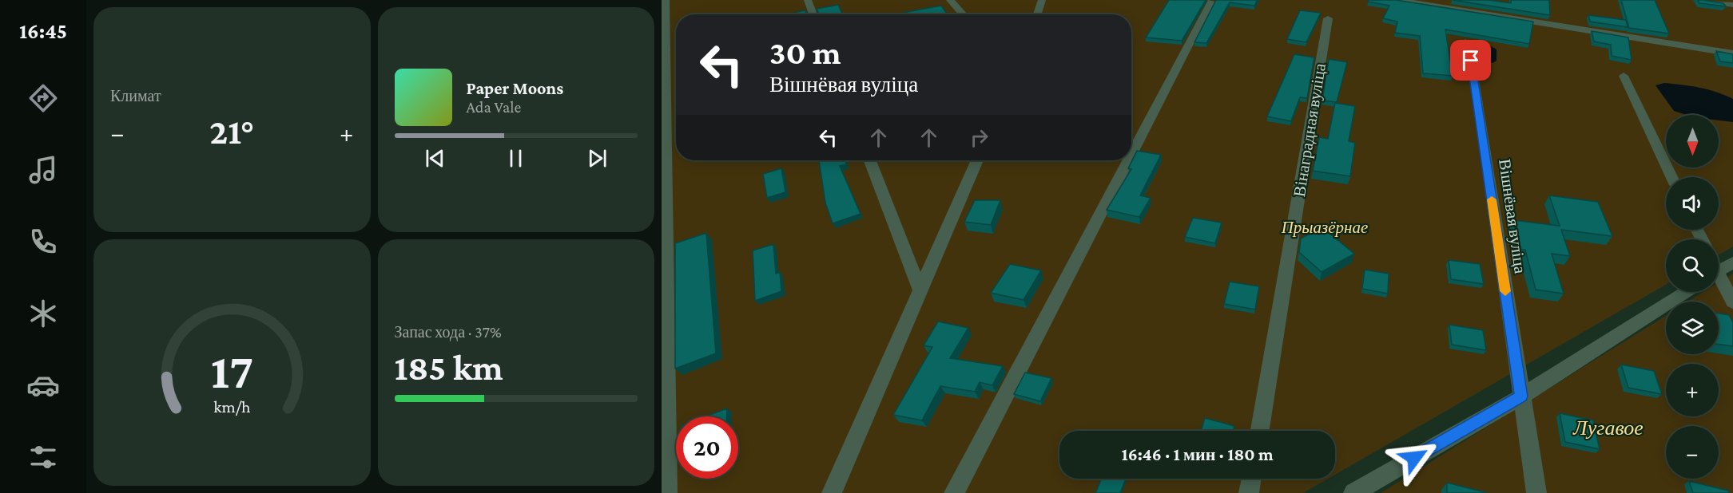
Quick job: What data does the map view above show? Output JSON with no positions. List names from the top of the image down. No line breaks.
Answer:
{"streets":{"lane":["Вінаградная вуліца","Вішнёвая вуліца"]},"parks":["Прыазёрнае","Лугавое"],"north":"bottom","page":{"tabs":"16:45","tile":["Климат",["Запас хода · 37%","185 km"]],"turn":["30 m","Вішнёвая вуліца"],"song":["Paper Moons","Ada Vale"],"heat":["−","21°","+"],"map_buttons":["+","−"],"limit":"20","trip":"16:46 · 1 мин · 180 m","gauge":["17","km/h"]}}
